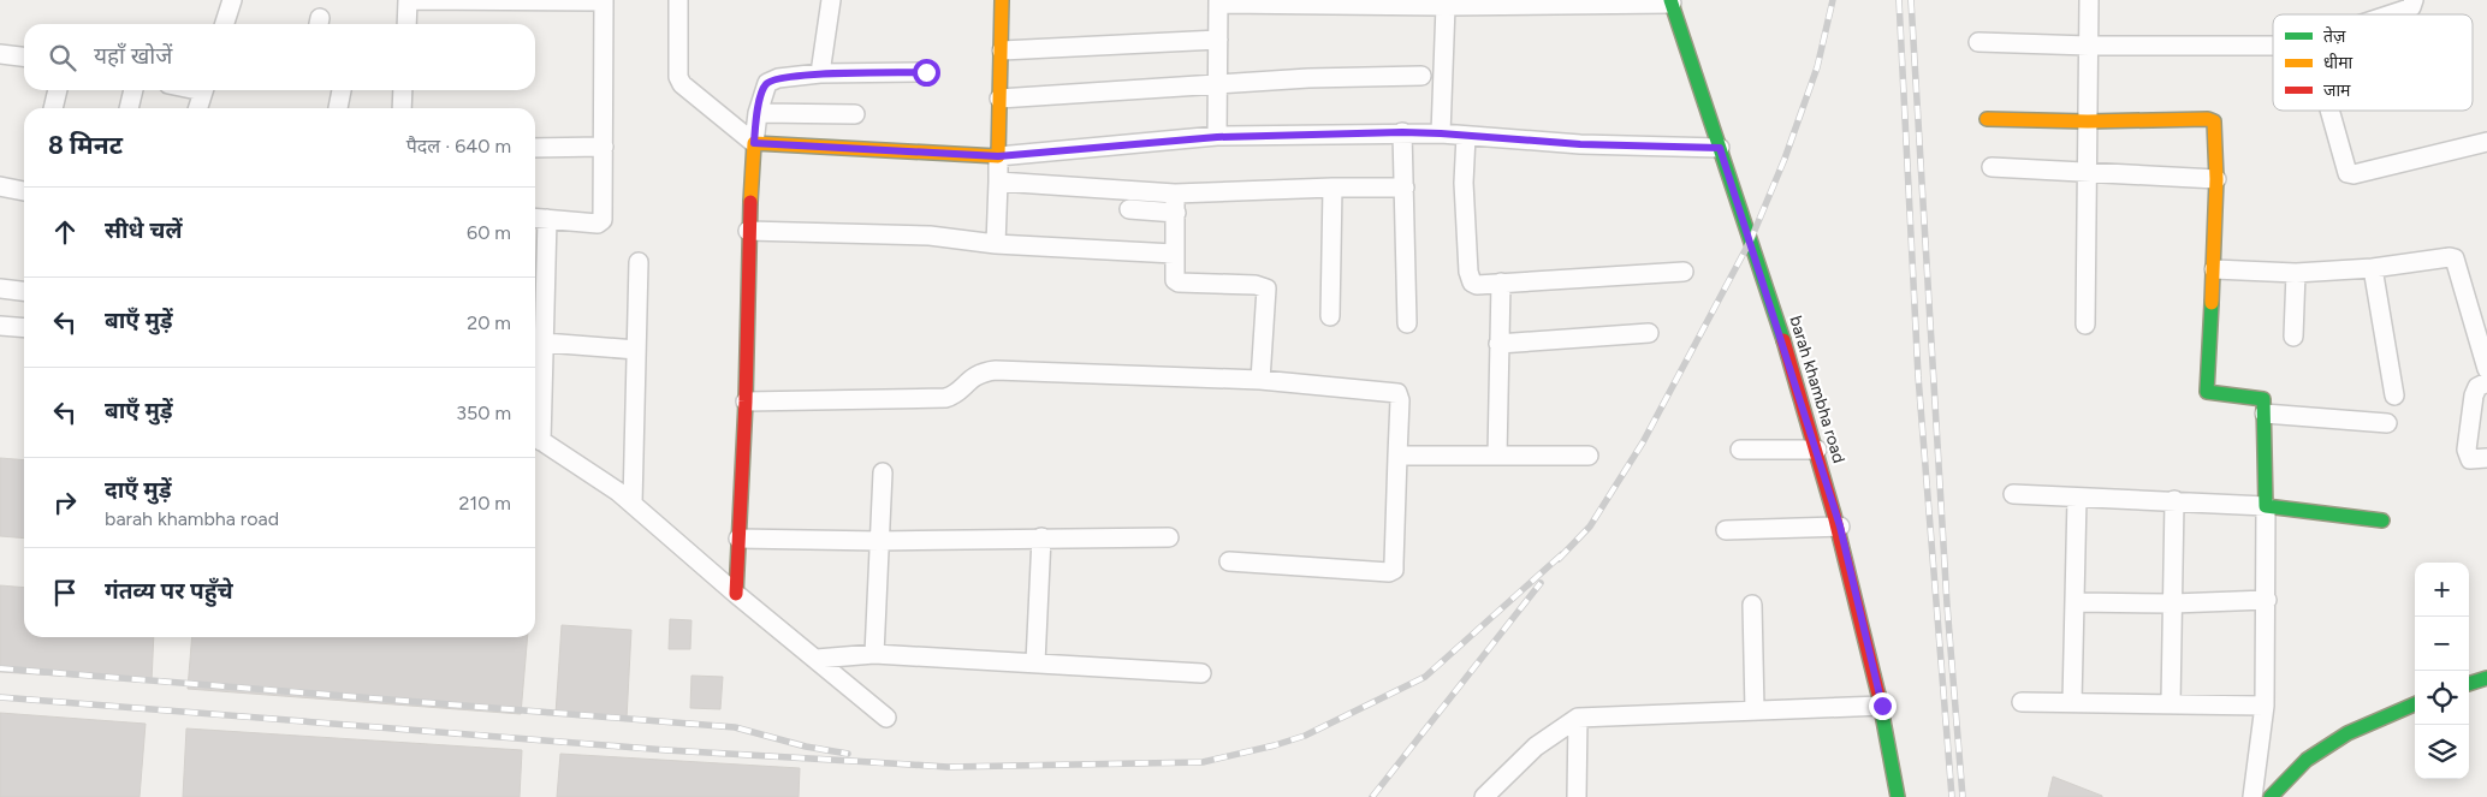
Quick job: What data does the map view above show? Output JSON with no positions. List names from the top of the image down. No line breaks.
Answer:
{"streets":{"street":["barah khambha road"]},"legend":["तेज़","धीमा","जाम"],"page":{"search":"यहाँ खोजें","heading":["8 मिनट","पैदल · 640 m"],"list":[["सीधे चलें","60 m"],["बाएँ मुड़ें","20 m"],["बाएँ मुड़ें","350 m"],["दाएँ मुड़ें","barah khambha road","210 m"],"गंतव्य पर पहुँचे"],"map_buttons":["+","−"]}}
